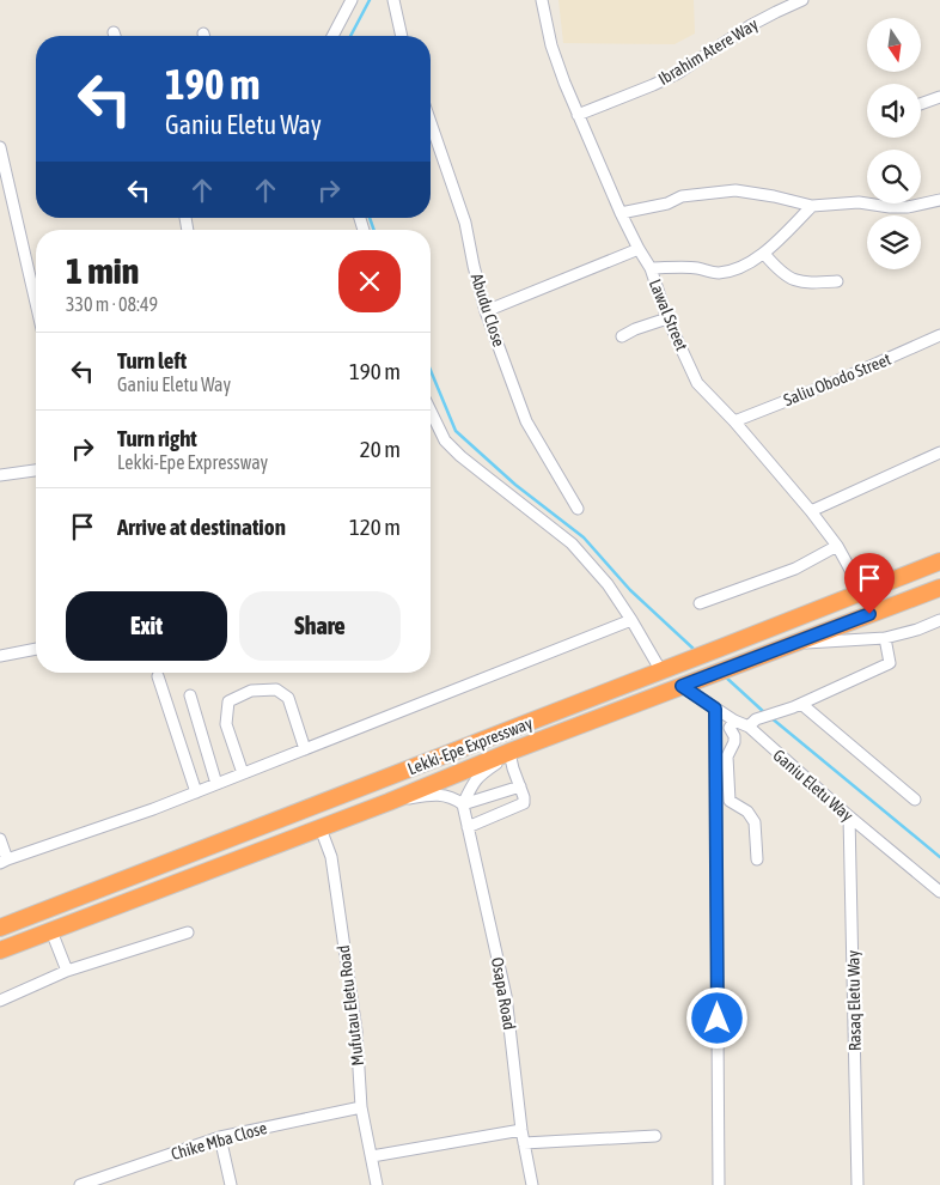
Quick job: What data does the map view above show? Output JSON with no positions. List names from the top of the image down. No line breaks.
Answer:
{"streets":{"highway":["Lekki-Epe Expressway"],"street":["Ibrahim Atere Way","Abudu Close","Lawal Street","Saliu Obodo Street","Ganiu Eletu Way","Osapa Road","Rasaq Eletu Way","Mufutau Eletu Road","Chike Mba Close"]},"crossings":[["Ibrahim Atere Way","Lawal Street"],["Lawal Street","Saliu Obodo Street"],["Lawal Street","Lekki-Epe Expressway"],["Lekki-Epe Expressway","Ganiu Eletu Way"],["Lekki-Epe Expressway","Mufutau Eletu Road"],["Ganiu Eletu Way","Rasaq Eletu Way"],["Mufutau Eletu Road","Chike Mba Close"]],"north":"bottom","page":{"turn":["190 m","Ganiu Eletu Way"],"heading":["1 min","330 m · 08:49"],"list":[{"name":"Turn left","note":"Ganiu Eletu Way","value":"190 m"},{"name":"Turn right","note":"Lekki-Epe Expressway","value":"20 m"},{"name":"Arrive at destination","value":"120 m"}],"buttons":["Exit","Share"]}}
